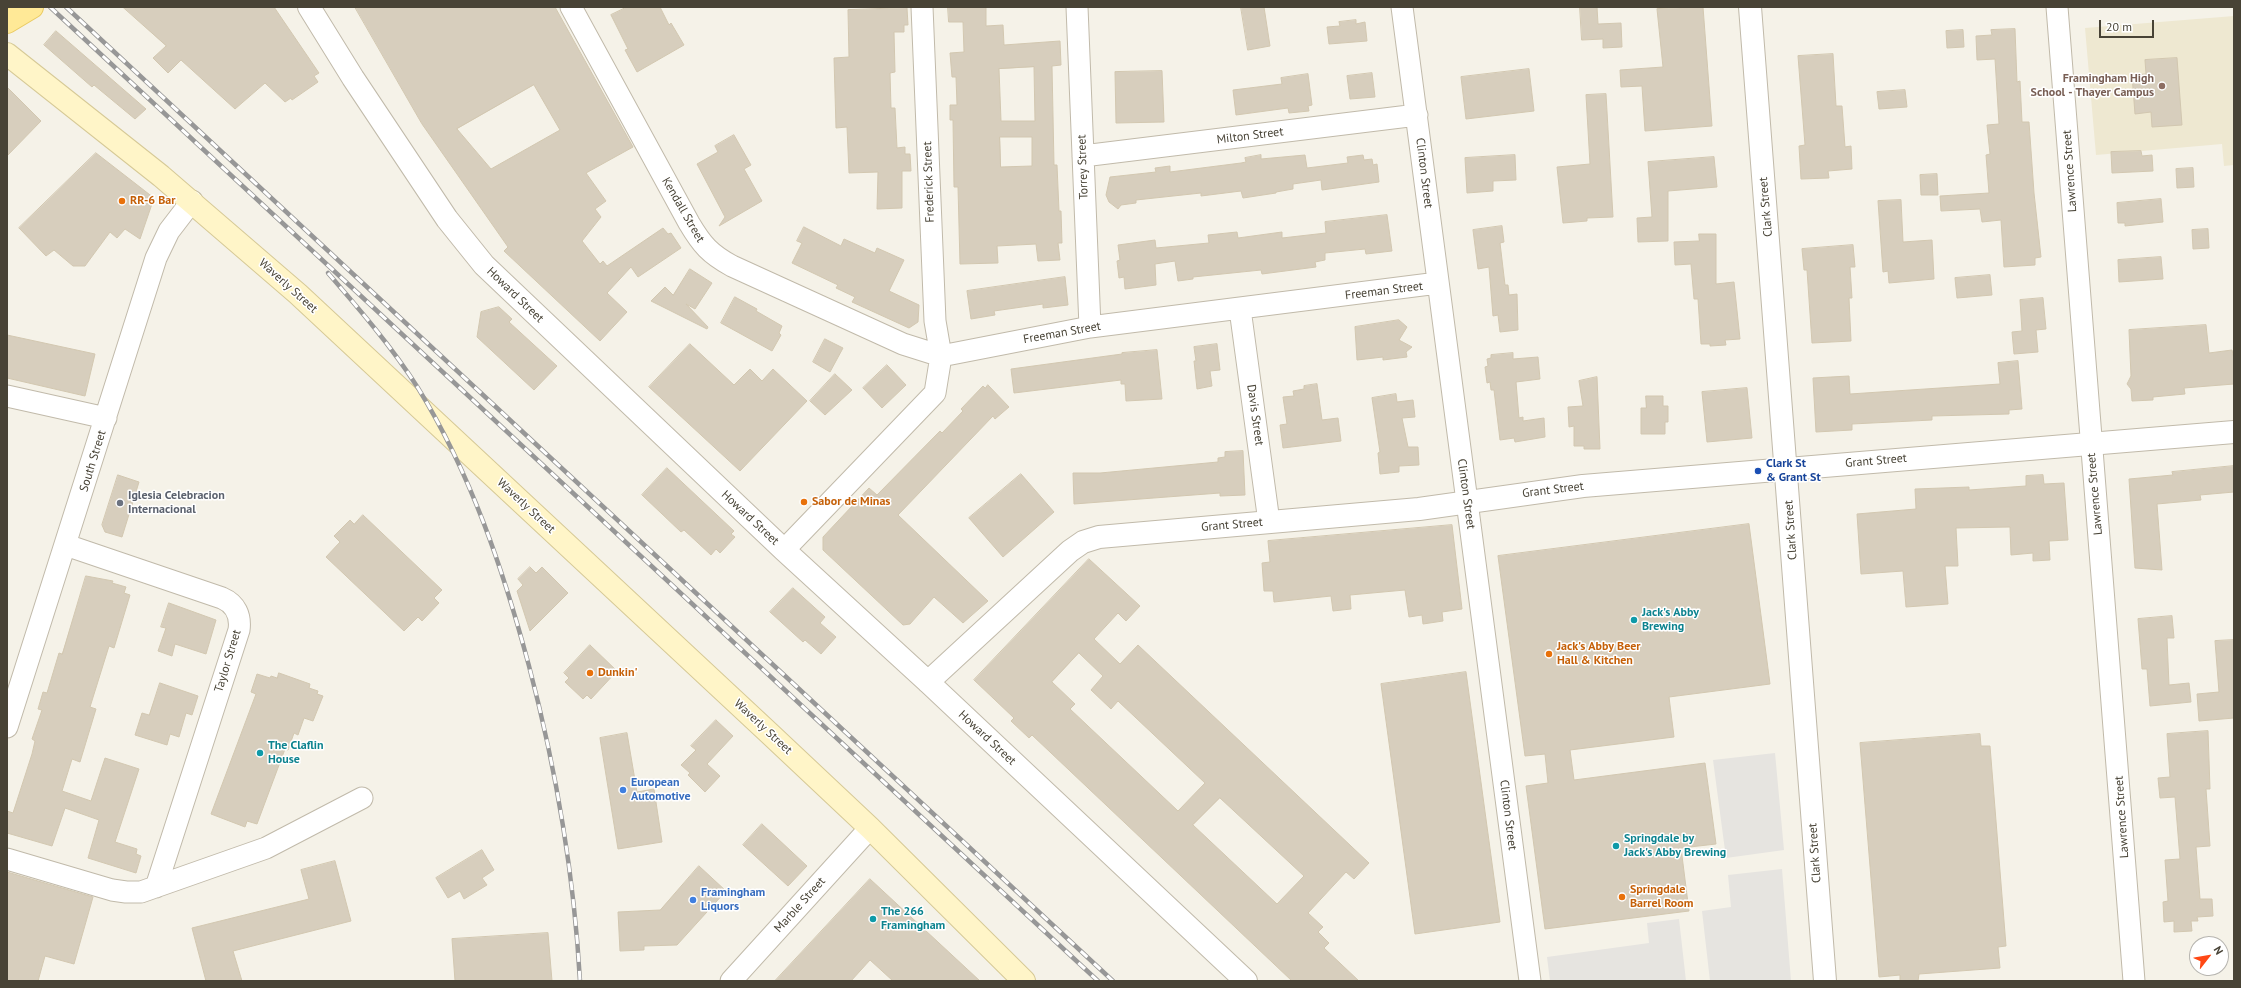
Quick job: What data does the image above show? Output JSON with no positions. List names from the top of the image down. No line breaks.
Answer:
{"streets":{"main road":["Waverly Street"],"street":["Milton Street","Torrey Street","Lawrence Street","Clinton Street","Frederick Street","Clark Street","Kendall Street","Freeman Street","Howard Street","Davis Street","South Street","Grant Street","Taylor Street","Marble Street"]},"crossings":[["Milton Street","Torrey Street"],["Milton Street","Clinton Street"],["Torrey Street","Freeman Street"],["Lawrence Street","Grant Street"],["Clinton Street","Freeman Street"],["Clinton Street","Grant Street"],["Frederick Street","Kendall Street"],["Frederick Street","Freeman Street"],["Clark Street","Grant Street"],["Kendall Street","Freeman Street"],["Waverly Street","South Street"],["Waverly Street","Marble Street"],["Freeman Street","Davis Street"],["Howard Street","Grant Street"],["Davis Street","Grant Street"],["South Street","Taylor Street"]],"places":["Framingham High School - Thayer Campus","RR-6 Bar","Clark St & Grant St","Sabor de Minas","Iglesia Celebracion Internacional","Jack's Abby Brewing","Jack's Abby Beer Hall & Kitchen","Dunkin'","The Claflin House","European Automotive","Springdale by Jack's Abby Brewing","Springdale Barrel Room","Framingham Liquors","The 266 Framingham"],"scale_bar":"20 m","north":"top right"}
